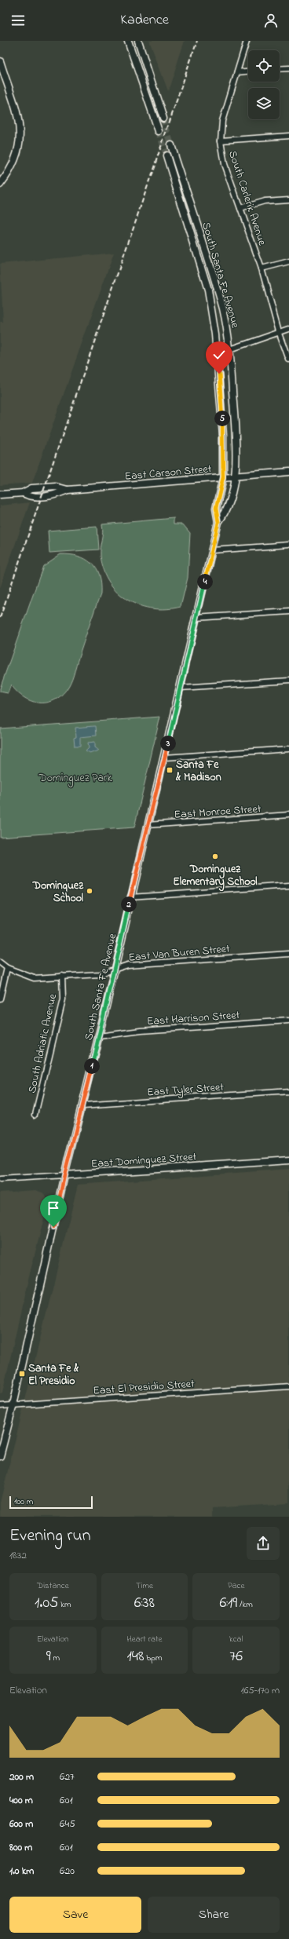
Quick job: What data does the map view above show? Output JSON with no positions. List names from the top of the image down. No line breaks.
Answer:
{"streets":{"main road":["South Santa Fe Avenue","East Carson Street","East Dominguez Street"],"street":["South Carlerik Avenue","East Monroe Street","East Van Buren Street","East Harrison Street","South Adriatic Avenue","East Tyler Street","East El Presidio Street"]},"crossings":[["South Santa Fe Avenue","East Carson Street"],["South Santa Fe Avenue","East Monroe Street"],["South Santa Fe Avenue","East Van Buren Street"],["South Santa Fe Avenue","East Harrison Street"],["South Santa Fe Avenue","East Tyler Street"],["South Santa Fe Avenue","East Dominguez Street"],["South Santa Fe Avenue","East El Presidio Street"],["East Van Buren Street","South Adriatic Avenue"]],"parks":["Dominguez Park"],"places":{"transit":["Santa Fe & Madison","Santa Fe & El Presidio"],"other":["Dominguez Elementary School","Dominguez School"]},"scale_bar":"100 m","page":{"header":"Kadence","pins":["5","4","3","2","1"],"scale":"100 m","heading":["Evening run","18:32"],"stats":[["Distance","1.05 km"],["Time","6:38"],["Pace","6:19 /km"],["Elevation","9 m"],["Heart rate","148 bpm"],["kcal","76"]],"chart":["Elevation","165–170 m"],"list":[{"name":"200 m","note":"6:27"},{"name":"400 m","note":"6:01"},{"name":"600 m","note":"6:45"},{"name":"800 m","note":"6:01"},{"name":"1.0 km","note":"6:20"}],"buttons":["Save","Share"]}}
